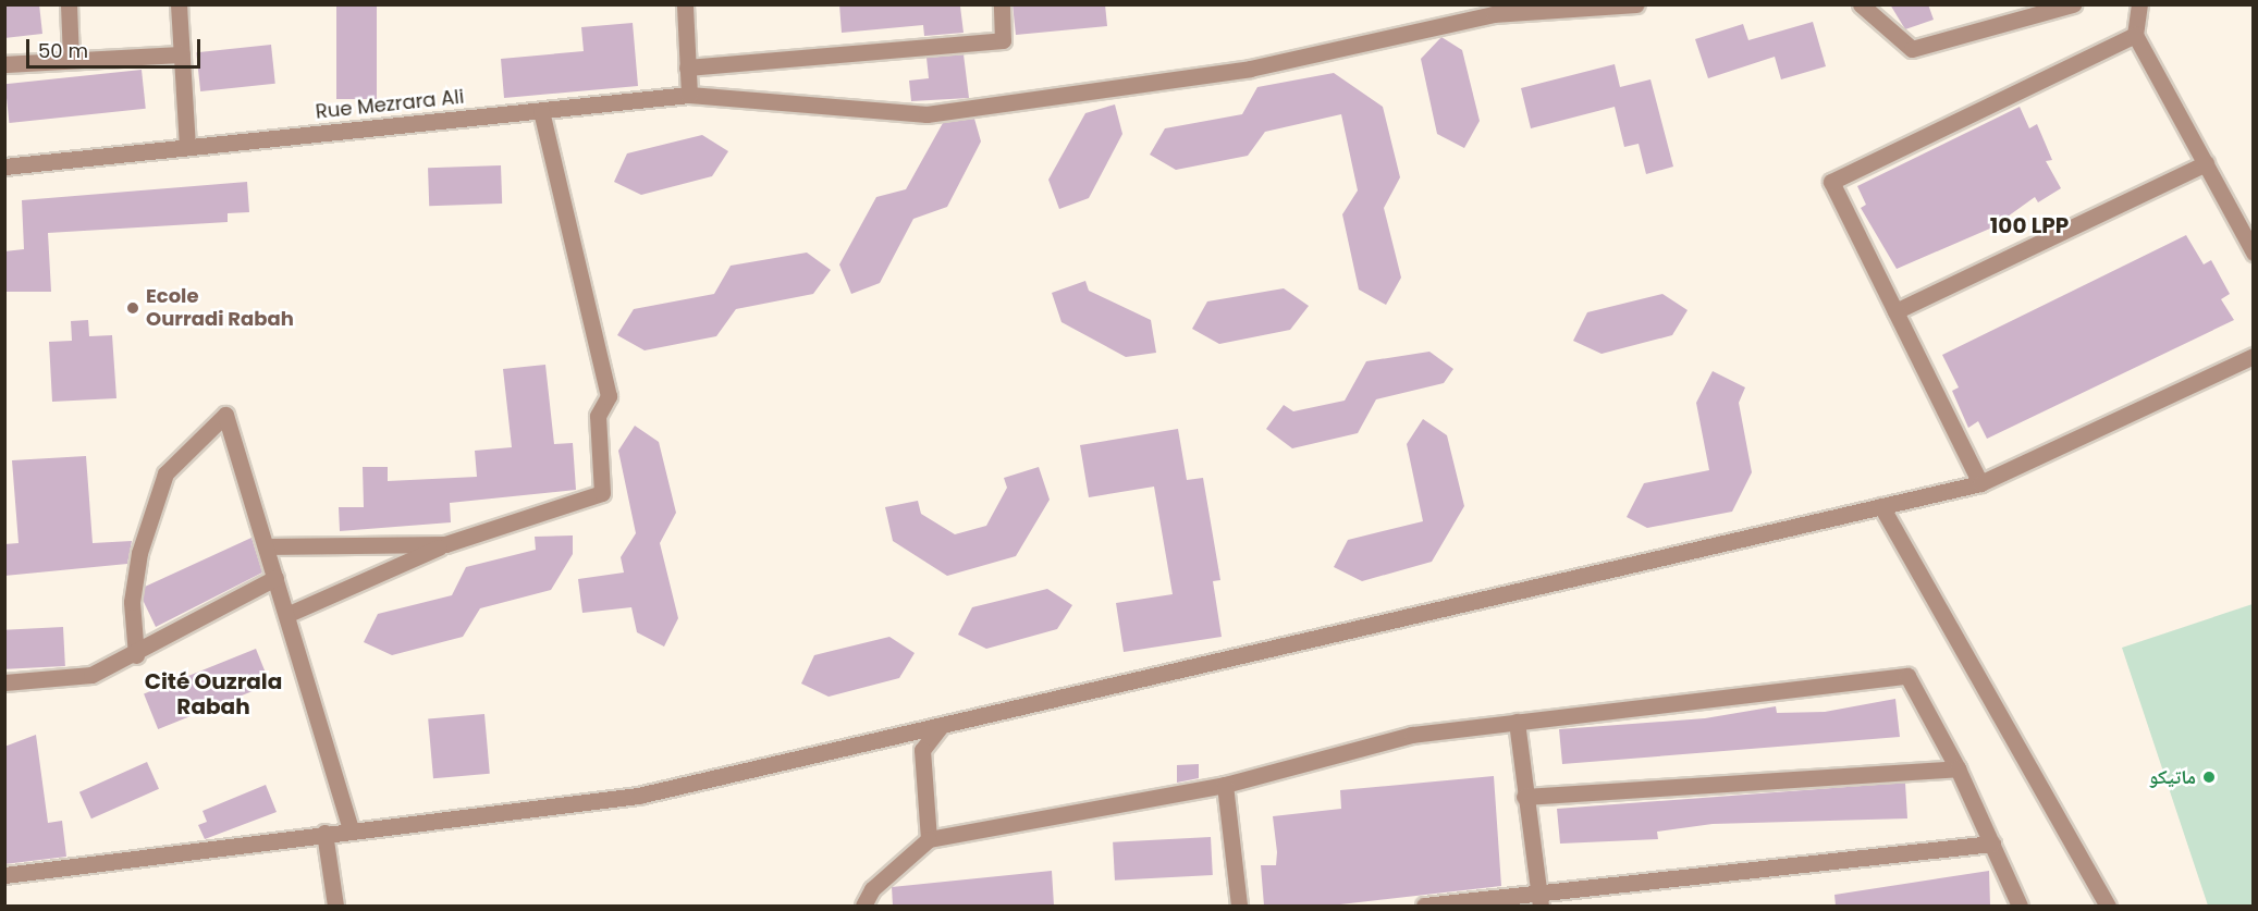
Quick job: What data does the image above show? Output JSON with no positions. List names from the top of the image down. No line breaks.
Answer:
{"streets":{"street":["Rue Mezrara Ali"]},"districts":["100 LPP","Cité Ouzrala Rabah"],"places":["Ecole Ourradi Rabah","ماتيكو"],"scale_bar":"50 m"}
